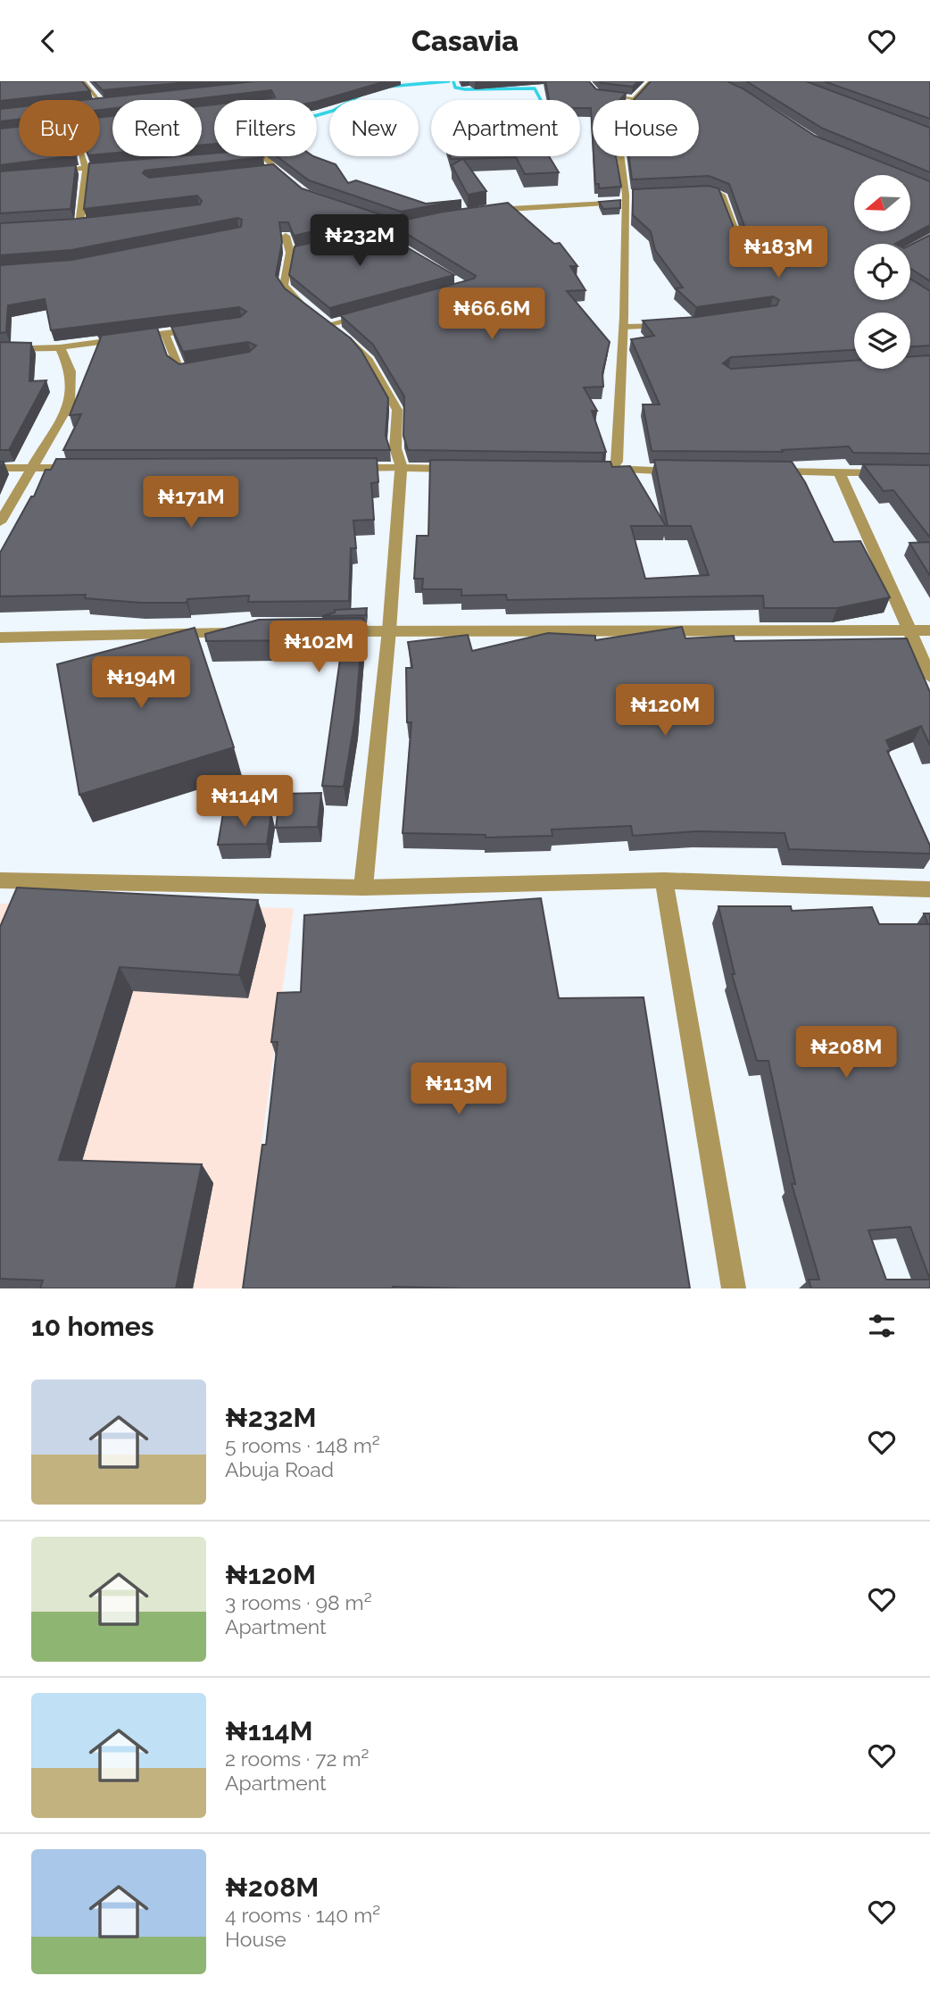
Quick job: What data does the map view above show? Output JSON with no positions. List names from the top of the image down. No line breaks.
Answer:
{"north":"left","page":{"header":"Casavia","chip":["Buy","Rent","Filters","New","Apartment","House"],"price":["₦232M","₦183M","₦66.6M","₦171M","₦102M","₦194M","₦120M","₦114M","₦208M","₦113M"],"heading":"10 homes","list":[{"name":"₦232M","note":"5 rooms · 148 m² · Abuja Road"},{"name":"₦120M","note":"3 rooms · 98 m² · Apartment"},{"name":"₦114M","note":"2 rooms · 72 m² · Apartment"},{"name":"₦208M","note":"4 rooms · 140 m² · House"}]}}
